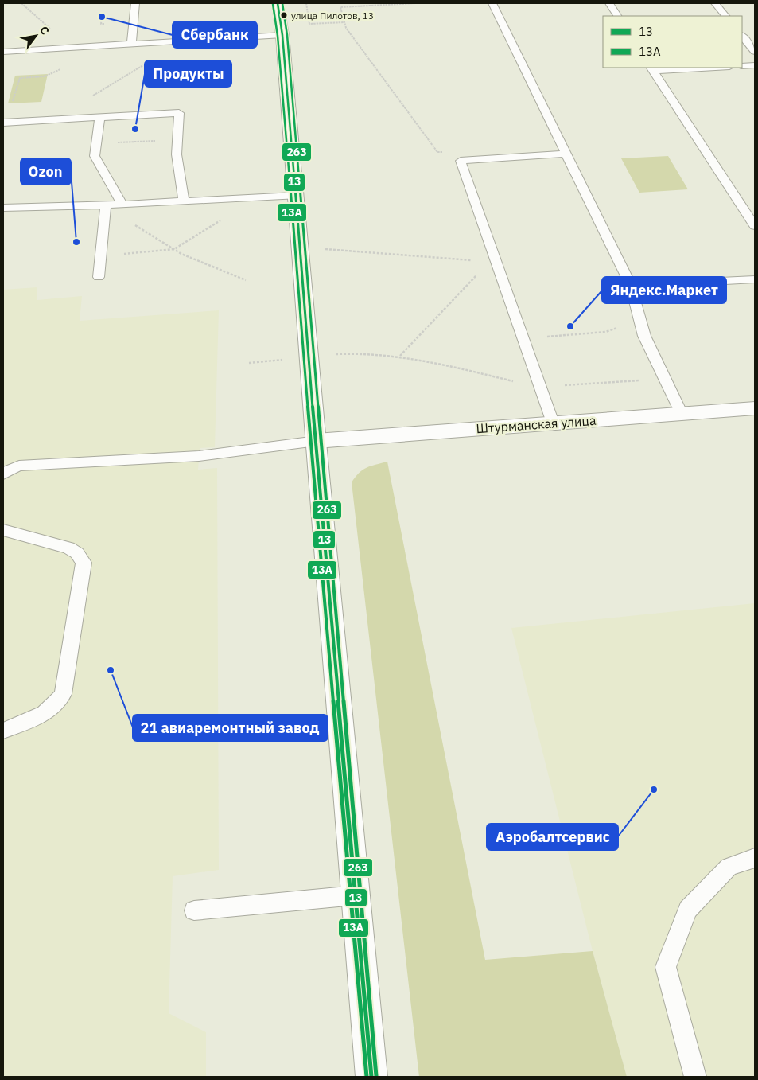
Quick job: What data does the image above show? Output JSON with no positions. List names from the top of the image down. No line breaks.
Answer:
{"streets":{"street":["Штурманская улица"]},"places":["улица Пилотов, 13","Сбербанк","Продукты","Ozon","Яндекс.Маркет","21 авиаремонтный завод","Аэробалтсервис"],"lines":["transit line 13","transit line 263","transit line 13А"],"legend":["13","13А"],"north":"top right"}
